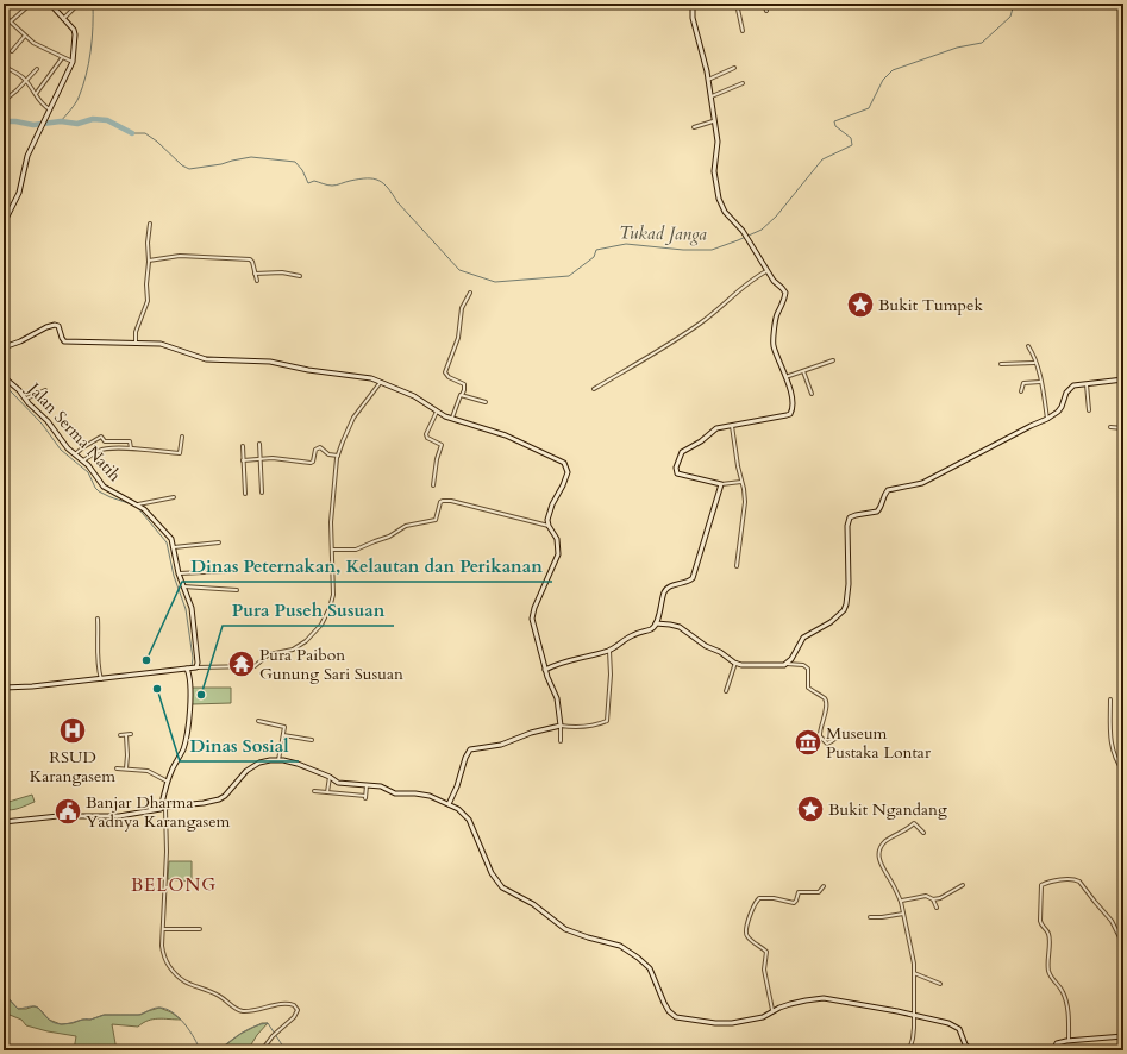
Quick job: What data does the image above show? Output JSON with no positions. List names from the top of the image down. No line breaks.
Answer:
{"streets":{"street":["Jalan Serma Natih"]},"districts":["BELONG"],"water":["Tukad Janga"],"places":{"place":["Bukit Tumpek","Bukit Ngandang"],"other":["Dinas Peternakan, Kelautan dan Perikanan","Dinas Sosial","Pura Puseh Susuan"],"temple":["Pura Paibon Gunung Sari Susuan"],"hospital":["RSUD Karangasem"],"museum":["Museum Pustaka Lontar"],"public building":["Banjar Dharma Yadnya Karangasem"]}}
